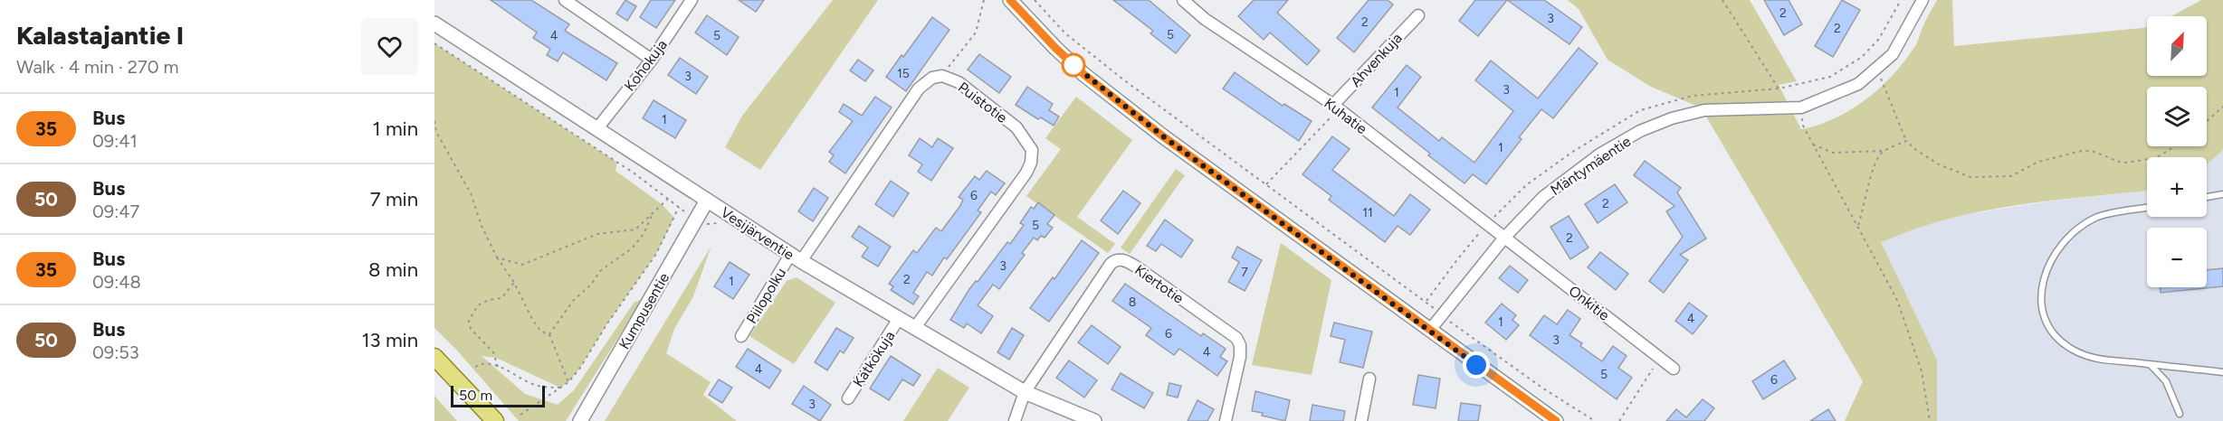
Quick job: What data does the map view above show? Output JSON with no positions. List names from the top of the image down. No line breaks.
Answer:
{"streets":{"street":["Ahvenkuja","Kohokuja","Puistotie","Kuhatie","Mäntymäentie","Vesijärventie","Kiertotie","Piilopolku","Onkitie","Kumpusentie","Kätkökuja"]},"crossings":[["Ahvenkuja","Kuhatie"],["Kohokuja","Vesijärventie"],["Puistotie","Vesijärventie"],["Puistotie","Piilopolku"],["Kuhatie","Mäntymäentie"],["Kuhatie","Onkitie"],["Mäntymäentie","Onkitie"],["Vesijärventie","Kiertotie"],["Vesijärventie","Piilopolku"],["Vesijärventie","Kumpusentie"],["Vesijärventie","Kätkökuja"]],"lines":["bus line 35"],"house_numbers":["2","3","2","2","5","4","5","15","3","3","1","1","1","6","2","11","5","2","3","7","2","1","8","4","1","6","3","4","4","5","6","3"],"scale_bar":"50 m","north":"top right","page":{"heading":["Kalastajantie I","Walk · 4 min · 270 m"],"map_buttons":["+","−"],"list":[{"mark":"35","name":"Bus","note":"09:41","value":"1 min"},{"mark":"50","name":"Bus","note":"09:47","value":"7 min"},{"mark":"35","name":"Bus","note":"09:48","value":"8 min"},{"mark":"50","name":"Bus","note":"09:53","value":"13 min"}],"scale":"50 m"}}
